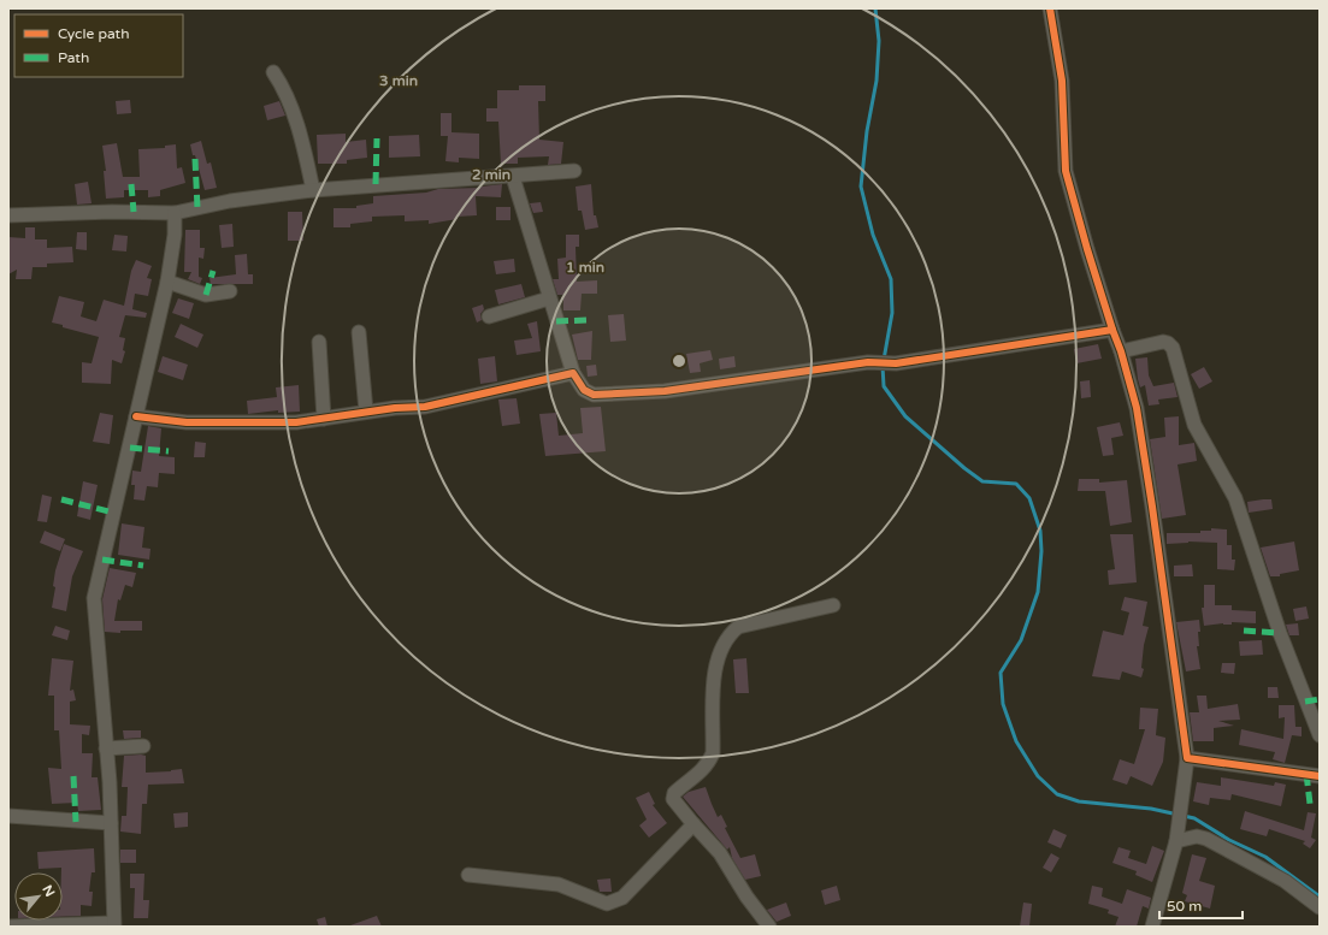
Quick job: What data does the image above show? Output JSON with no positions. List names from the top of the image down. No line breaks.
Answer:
{"legend":["Cycle path","Path"],"scale_bar":"50 m","north":"top right","rings":["3 min","2 min","1 min"]}
